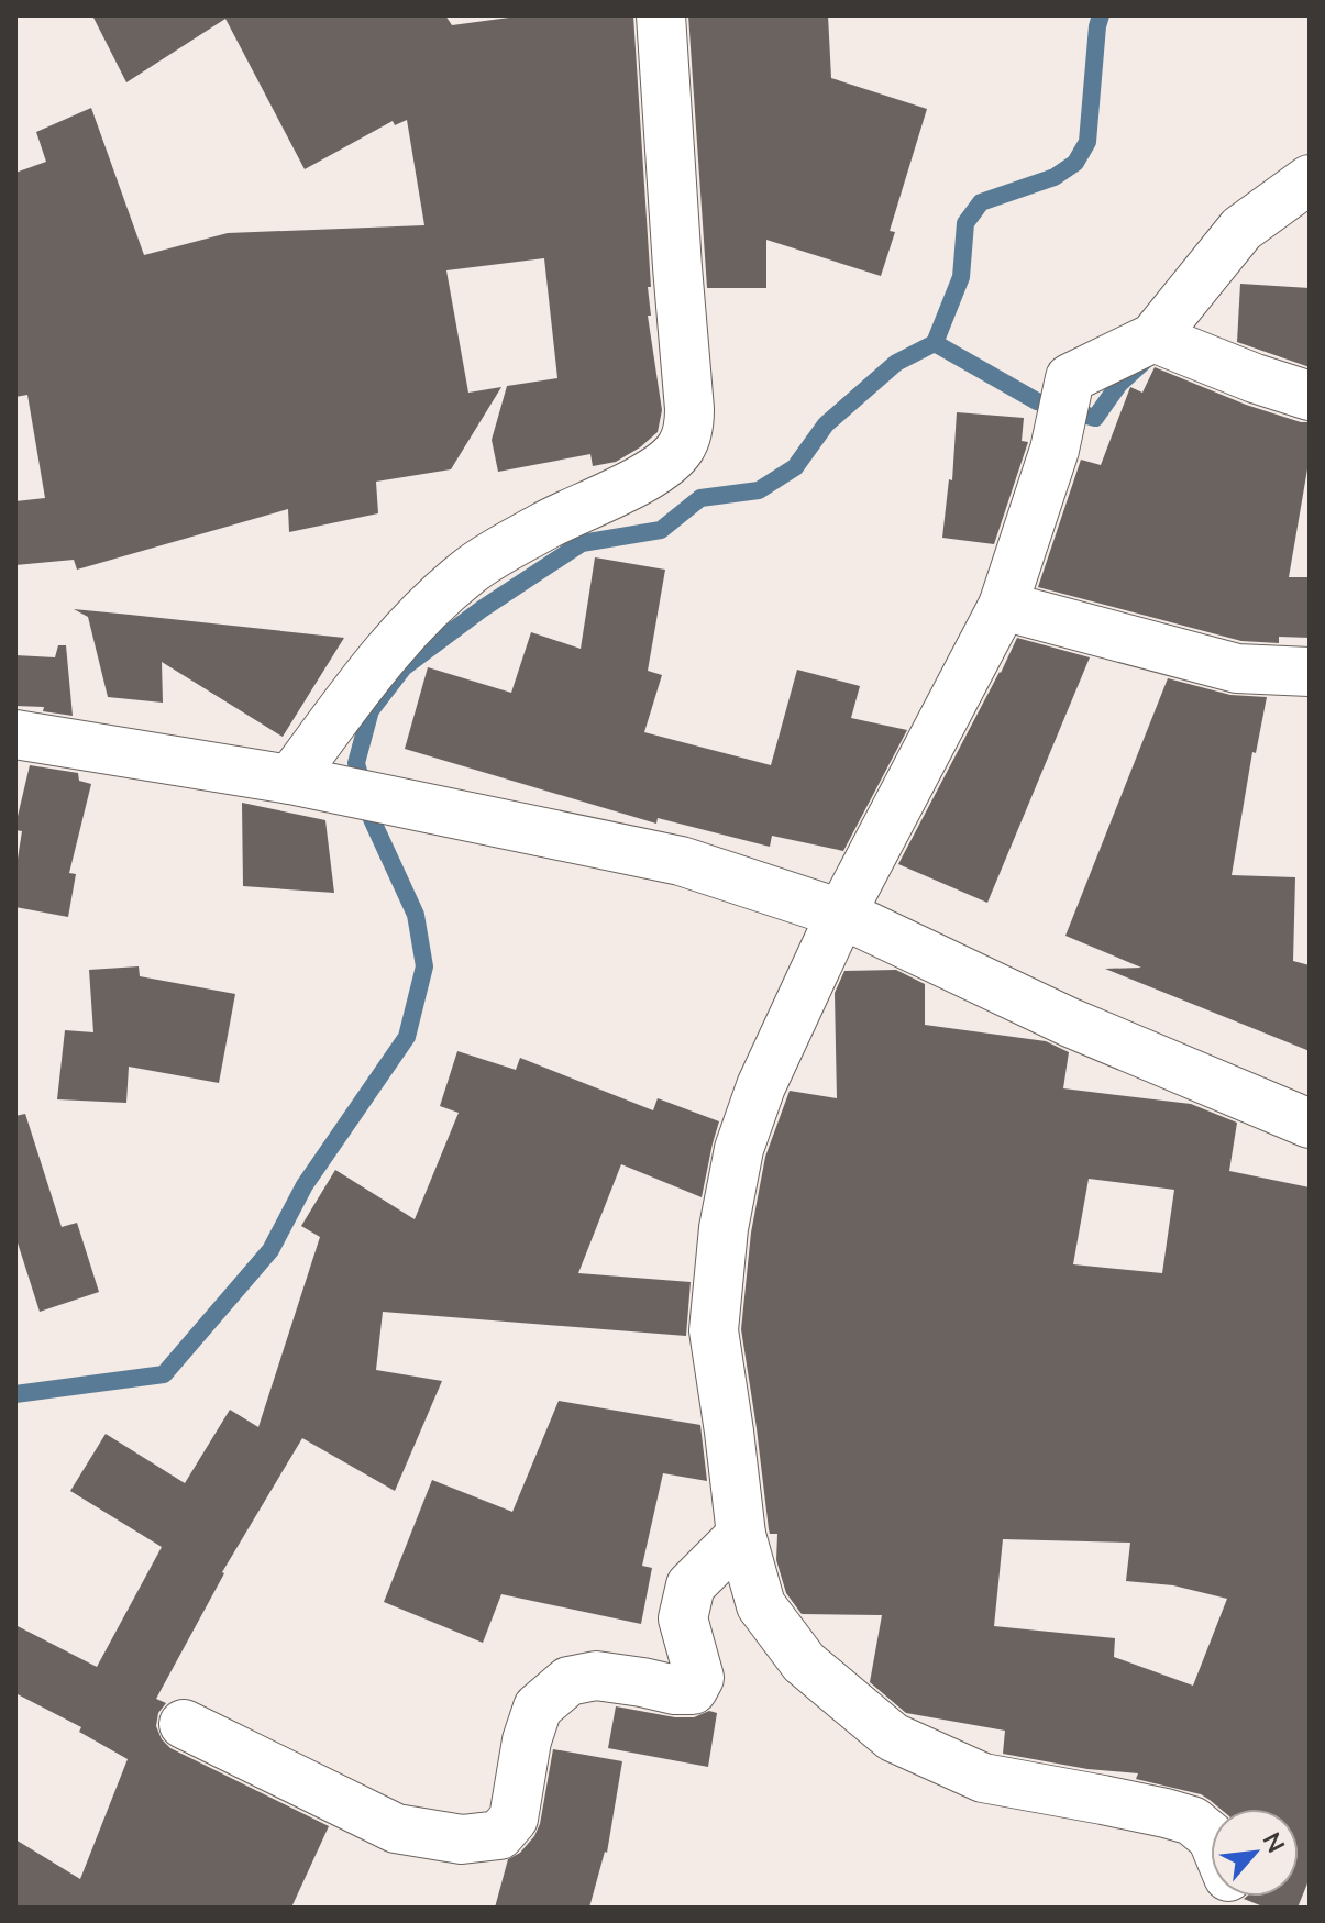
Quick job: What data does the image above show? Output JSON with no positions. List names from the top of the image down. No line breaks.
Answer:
{"north":"top right"}
